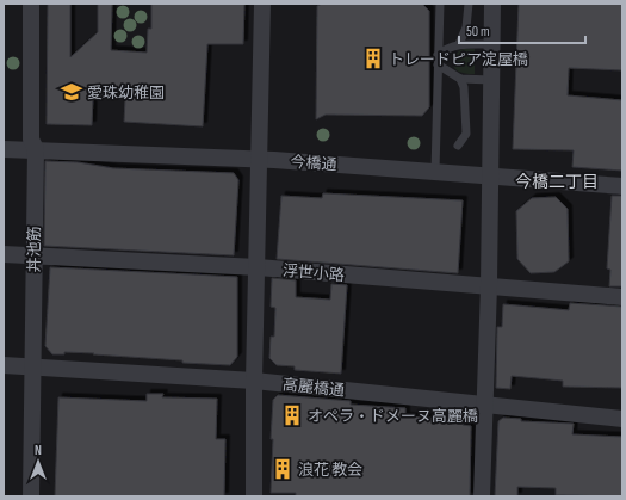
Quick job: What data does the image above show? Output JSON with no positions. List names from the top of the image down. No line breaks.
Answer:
{"streets":{"street":["今橋通","丼池筋","浮世小路","高麗橋通"]},"crossings":[["今橋通","丼池筋"],["丼池筋","浮世小路"],["丼池筋","高麗橋通"]],"districts":["今橋二丁目"],"places":{"building":["トレードピア淀屋橋","オペラ・ドメーヌ高麗橋","浪花 教会"],"school or university":["愛珠幼稚園"]},"scale_bar":"50 m","north":"top"}
